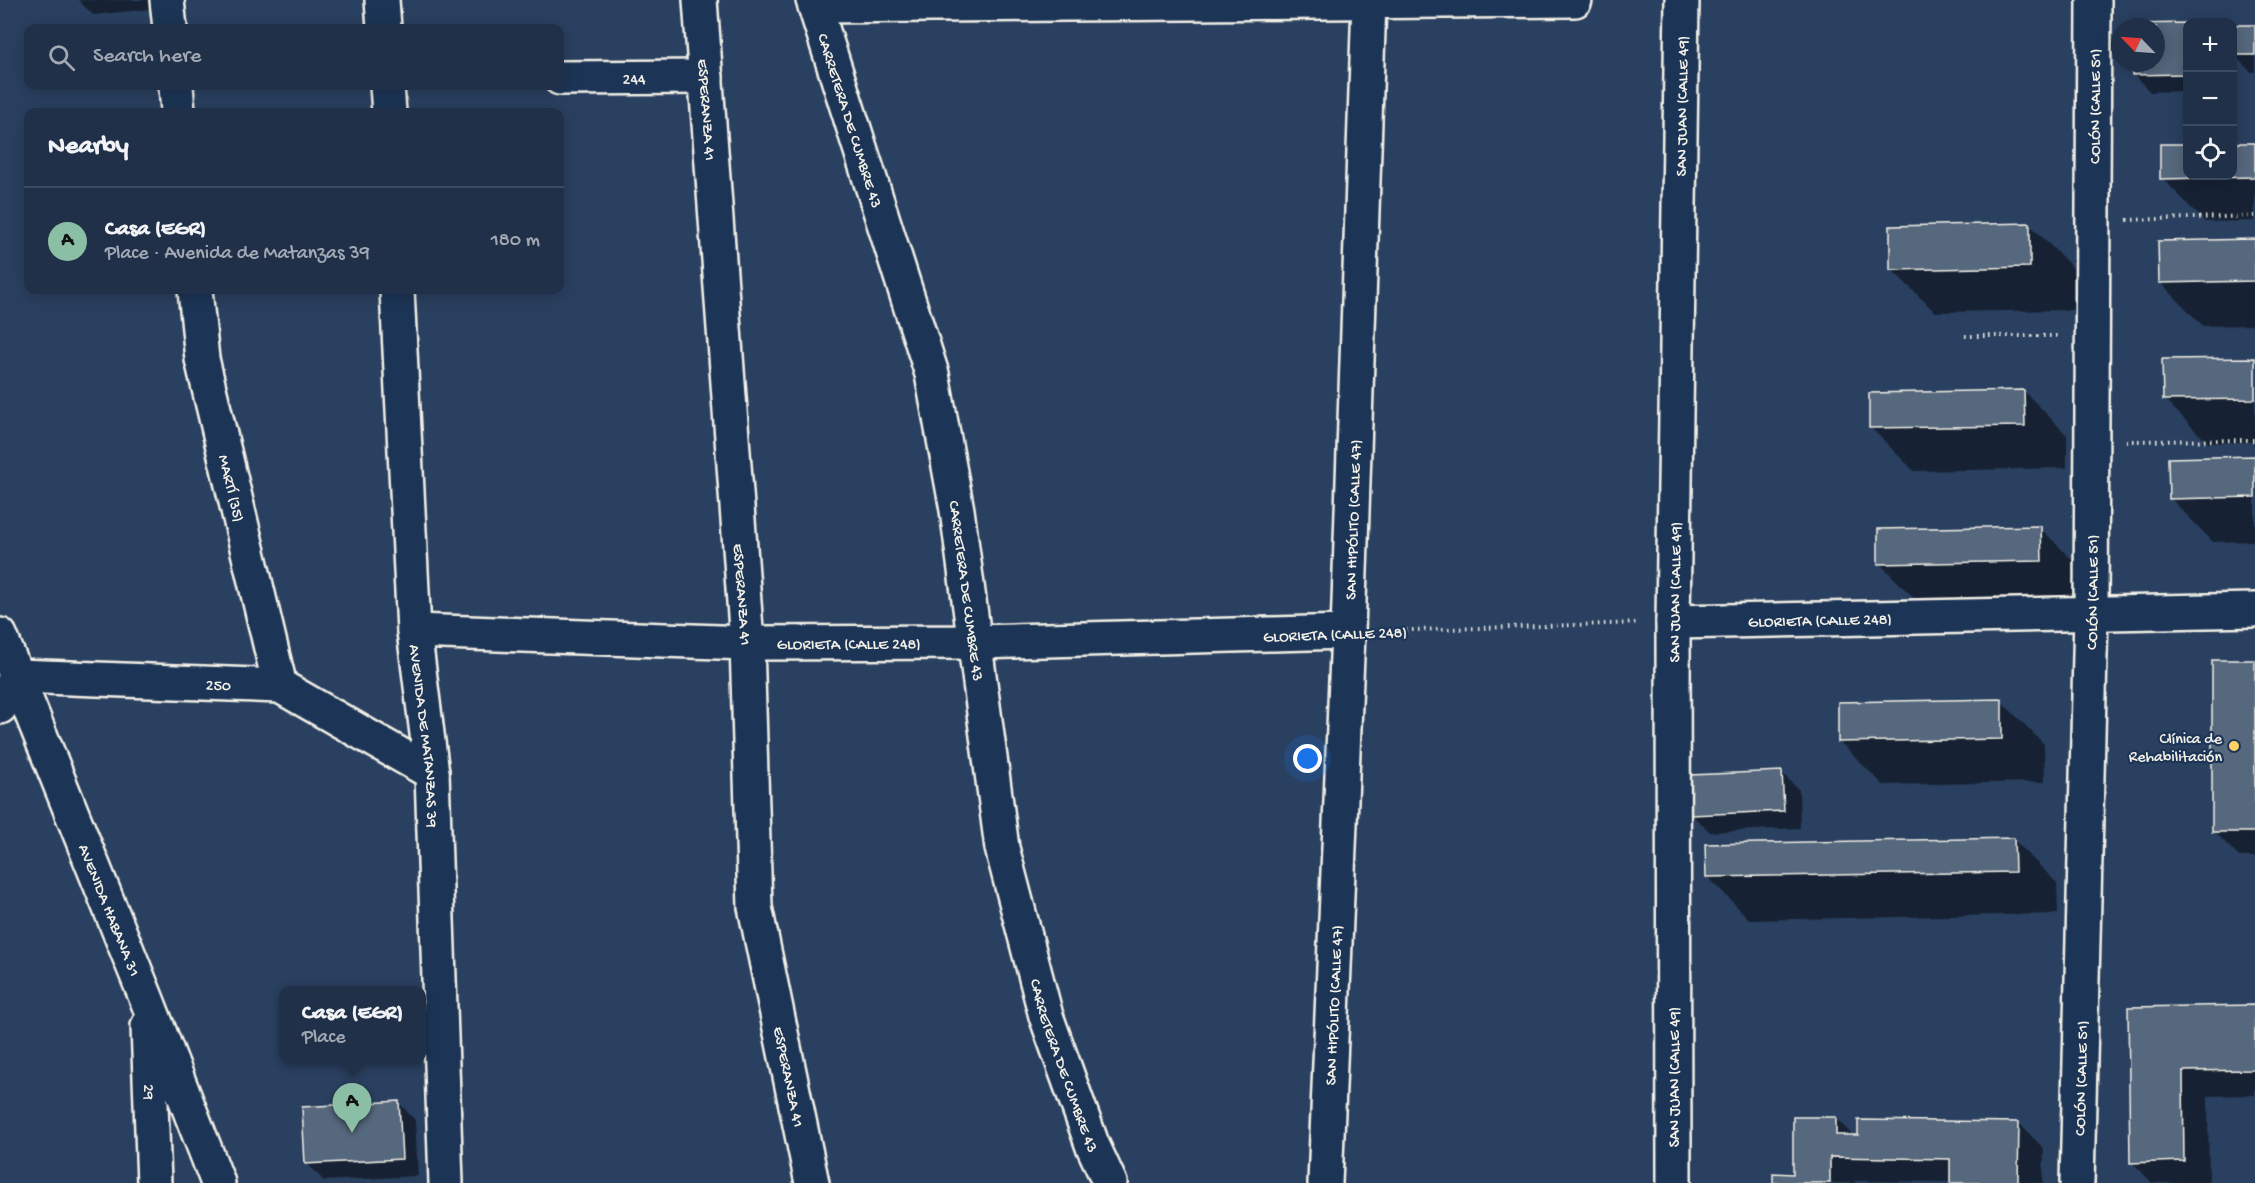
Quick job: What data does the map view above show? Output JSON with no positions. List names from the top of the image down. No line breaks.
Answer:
{"streets":{"street":["244","SAN JUAN (CALLE 49)","COLÓN (CALLE 51)","ESPERANZA 41","CARRETERA DE CUMBRE 43","MARTÍ (35)","SAN HIPÓLITO (CALLE 47)","GLORIETA (CALLE 248)","250","AVENIDA DE MATANZAS 39","AVENIDA HABANA 31","29"]},"crossings":[["244","ESPERANZA 41"],["SAN JUAN (CALLE 49)","GLORIETA (CALLE 248)"],["COLÓN (CALLE 51)","GLORIETA (CALLE 248)"],["ESPERANZA 41","GLORIETA (CALLE 248)"],["CARRETERA DE CUMBRE 43","GLORIETA (CALLE 248)"],["MARTÍ (35)","250"],["SAN HIPÓLITO (CALLE 47)","GLORIETA (CALLE 248)"],["GLORIETA (CALLE 248)","AVENIDA DE MATANZAS 39"],["250","AVENIDA DE MATANZAS 39"],["250","AVENIDA HABANA 31"],["AVENIDA HABANA 31","29"]],"places":["Clínica de Rehabilitación"],"north":"top left","page":{"map_buttons":["+","−"],"search":"Search here","heading":"Nearby","list":[{"mark":"A","name":"Casa (EGR)","note":"Place · Avenida de Matanzas 39","value":"180 m"}],"popup":["Casa (EGR)","Place"],"pins":"A"}}
